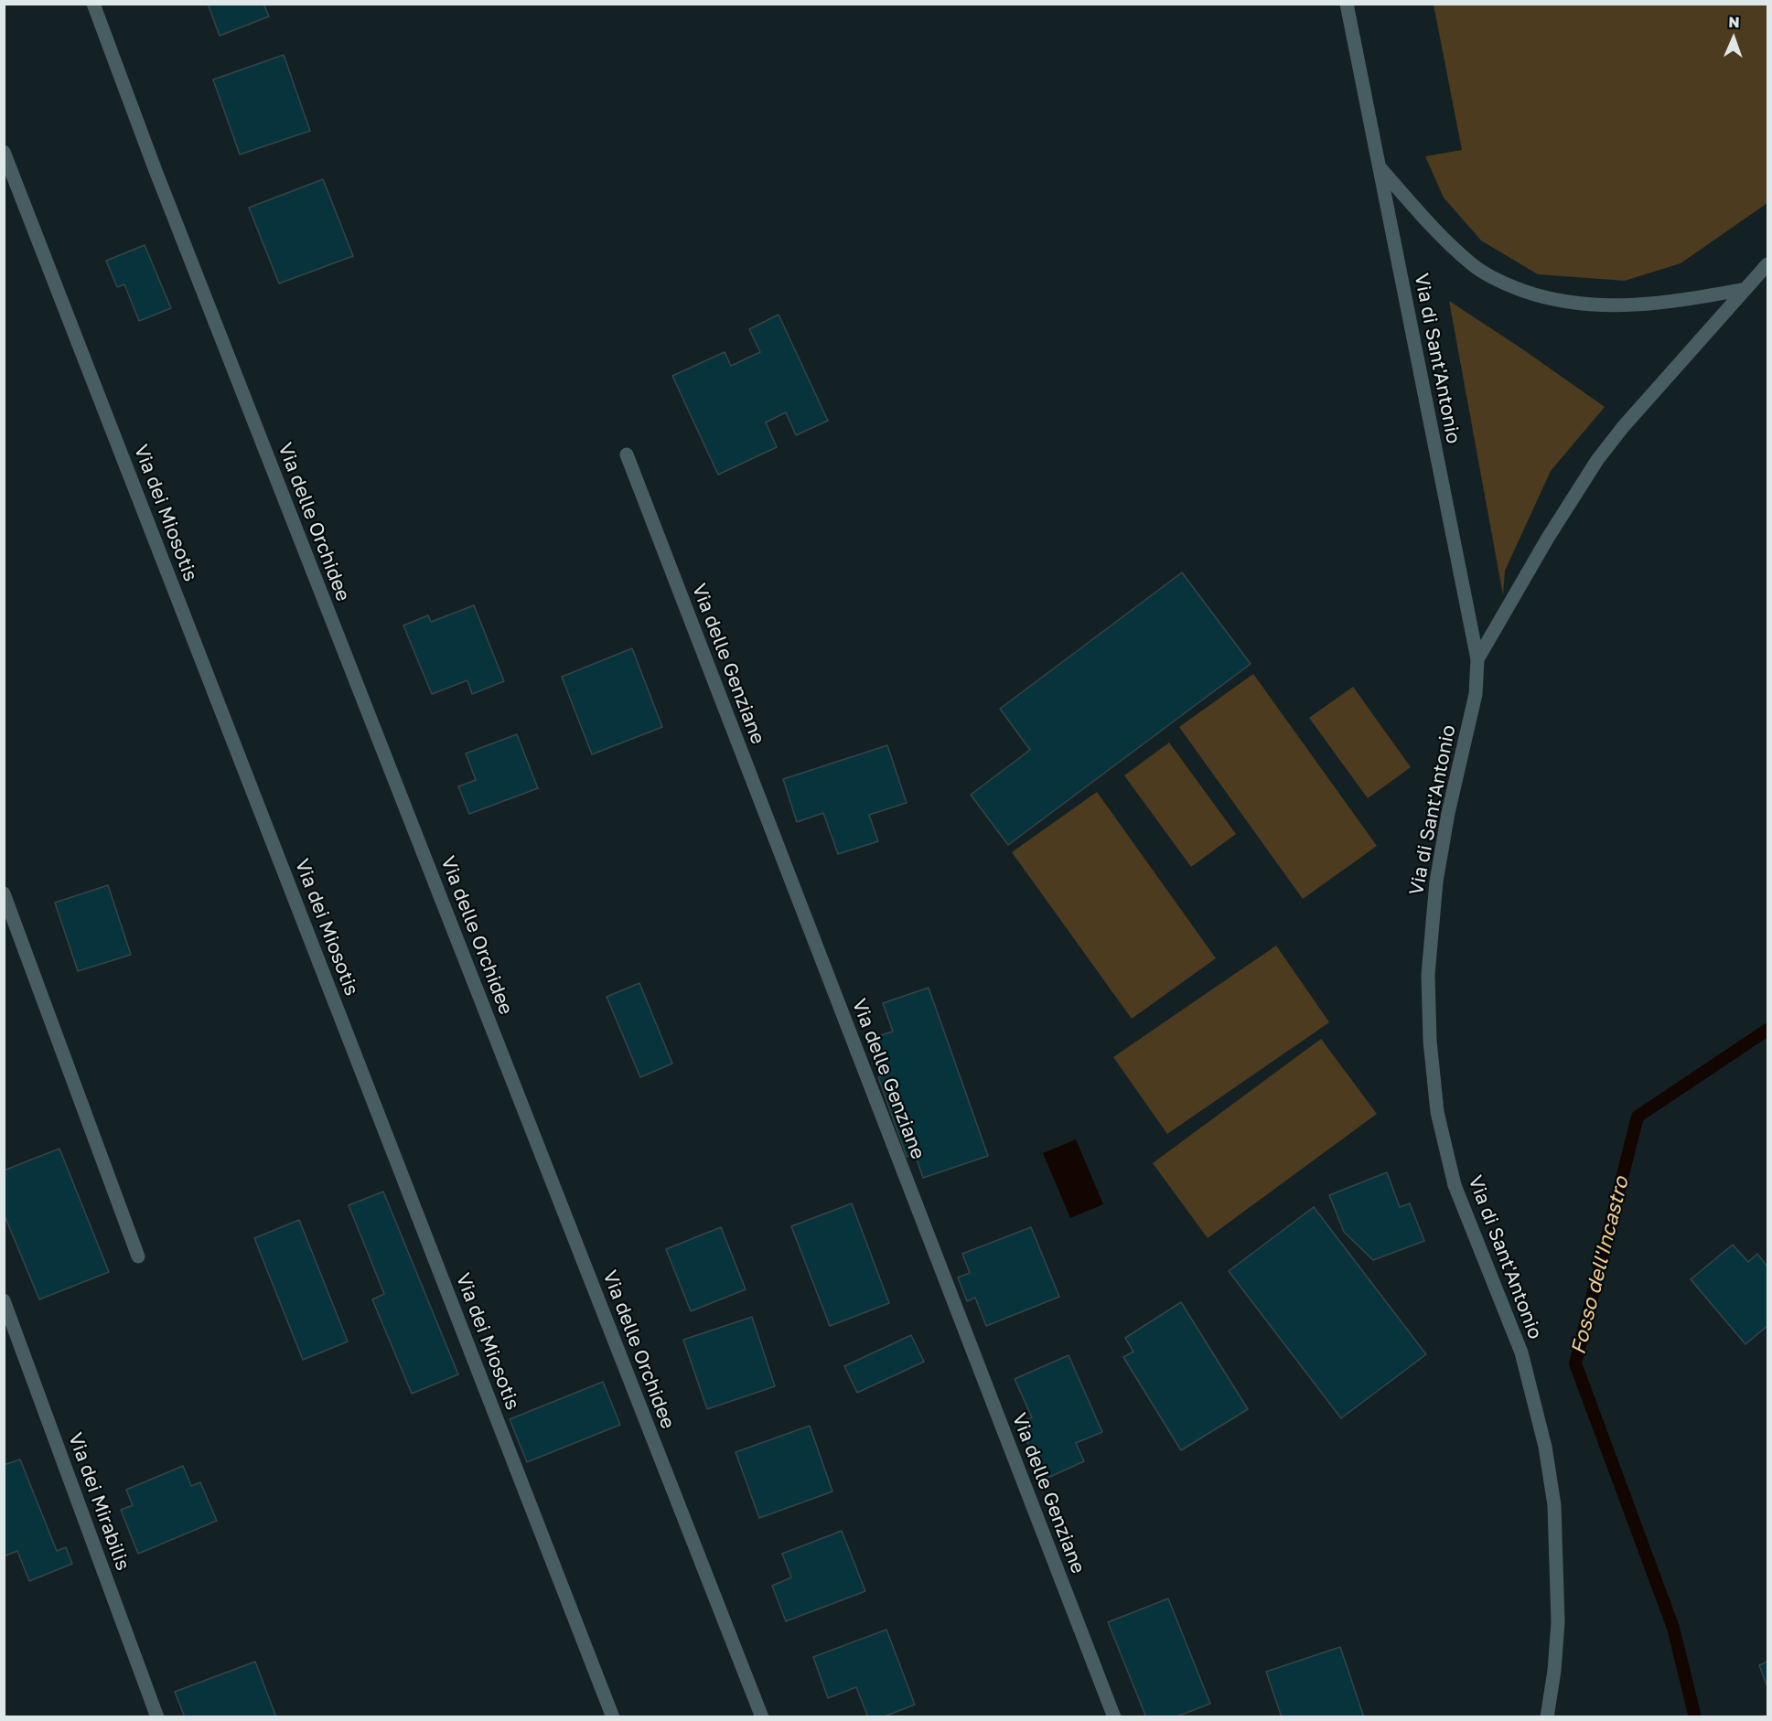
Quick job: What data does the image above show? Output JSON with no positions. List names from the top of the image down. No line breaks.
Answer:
{"streets":{"street":["Via di Sant'Antonio","Via dei Miosotis","Via delle Orchidee","Via delle Genziane","Via dei Mirabilis"]},"water":["Fosso dell'Incastro"],"north":"top"}
